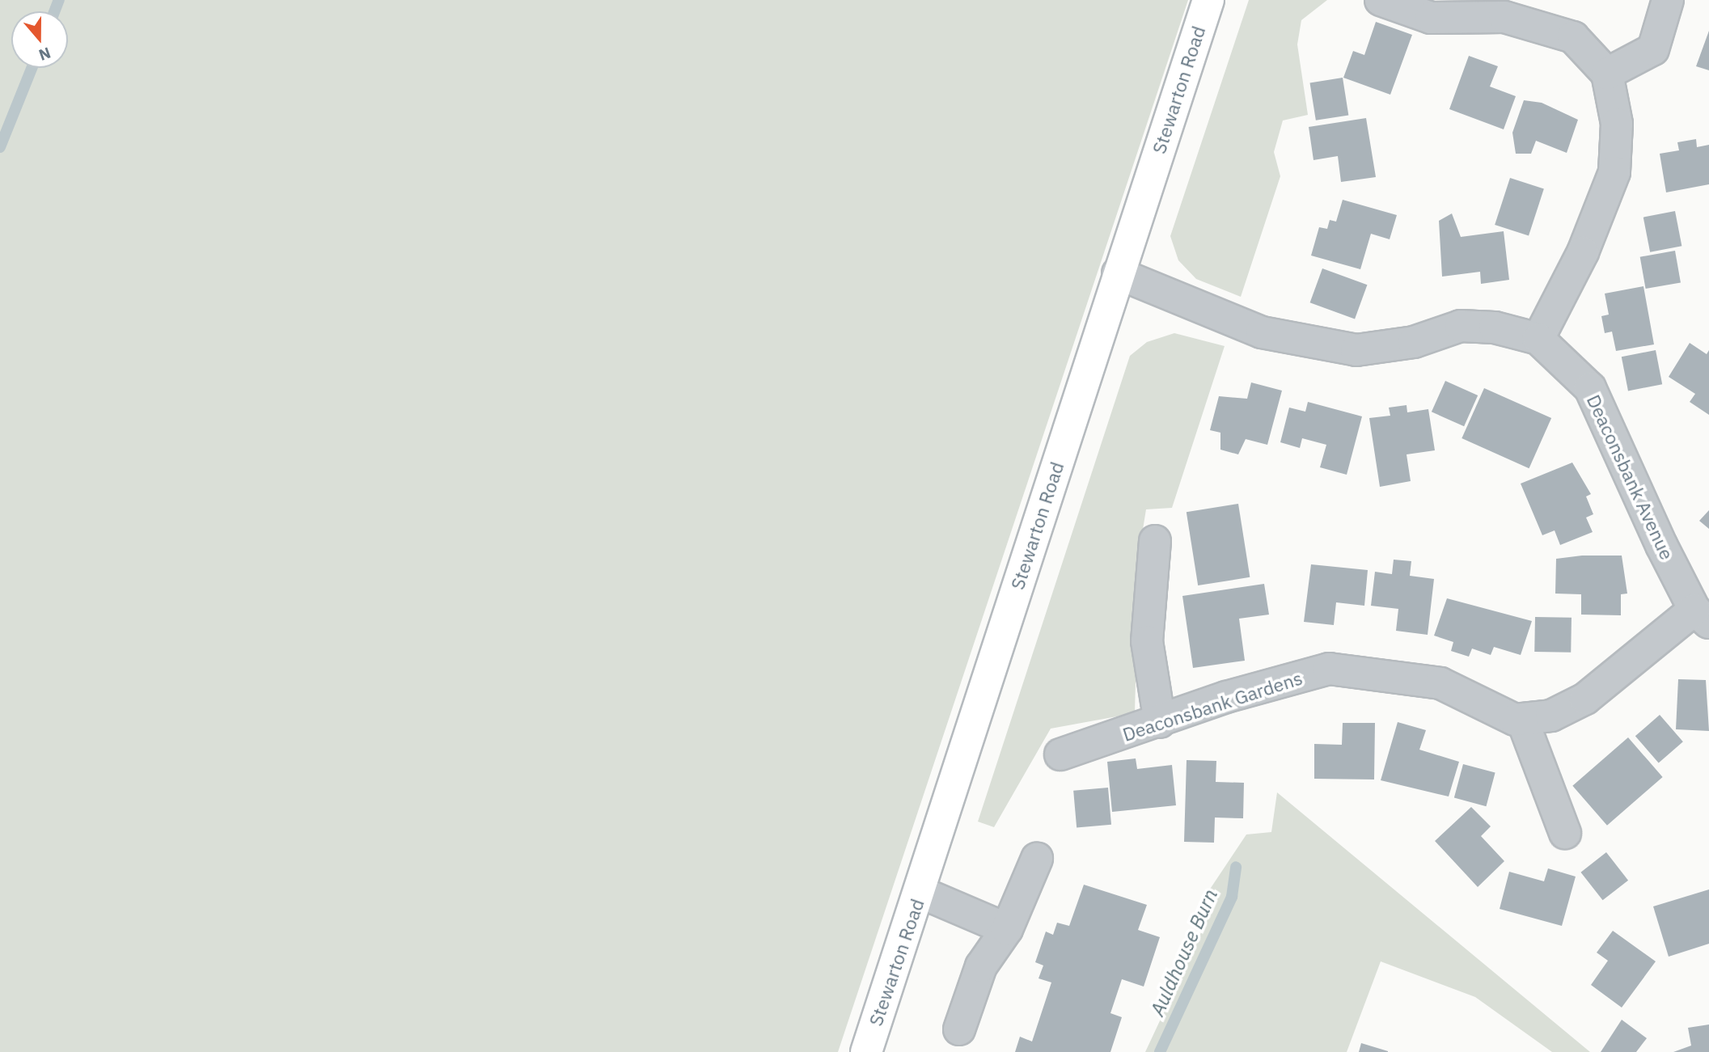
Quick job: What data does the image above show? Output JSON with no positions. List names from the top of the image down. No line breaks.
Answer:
{"streets":{"main road":["Stewarton Road"],"street":["Deaconsbank Avenue","Deaconsbank Gardens"]},"crossings":[["Stewarton Road","Deaconsbank Avenue"]],"water":["Auldhouse Burn"],"north":"bottom"}
